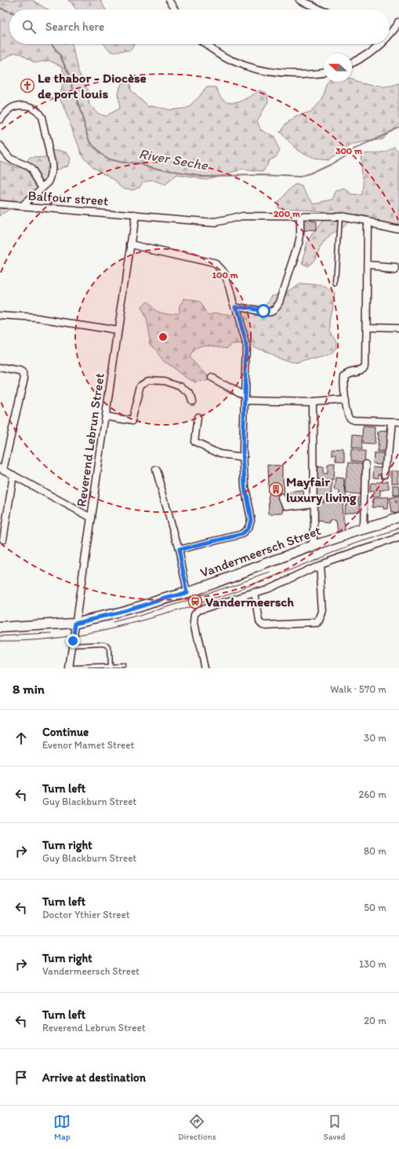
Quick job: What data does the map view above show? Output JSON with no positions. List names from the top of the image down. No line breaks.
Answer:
{"streets":{"main road":["Vandermeersch Street"],"street":["Balfour street","Reverend Lebrun Street"]},"crossings":[["Balfour street","Reverend Lebrun Street"],["Reverend Lebrun Street","Vandermeersch Street"]],"water":["River Seche"],"places":{"church":["Le thabor - Diocèse de port louis"],"building":["Mayfair luxury living"],"station":["Vandermeersch"]},"north":"left","page":{"search":"Search here","heading":["8 min","Walk · 570 m"],"list":[["Continue","Evenor Mamet Street","30 m"],["Turn left","Guy Blackburn Street","260 m"],["Turn right","Guy Blackburn Street","80 m"],["Turn left","Doctor Ythier Street","50 m"],["Turn right","Vandermeersch Street","130 m"],["Turn left","Reverend Lebrun Street","20 m"],"Arrive at destination"],"nav":["Map","Directions","Saved"]},"rings":["300 m","200 m","100 m"]}
